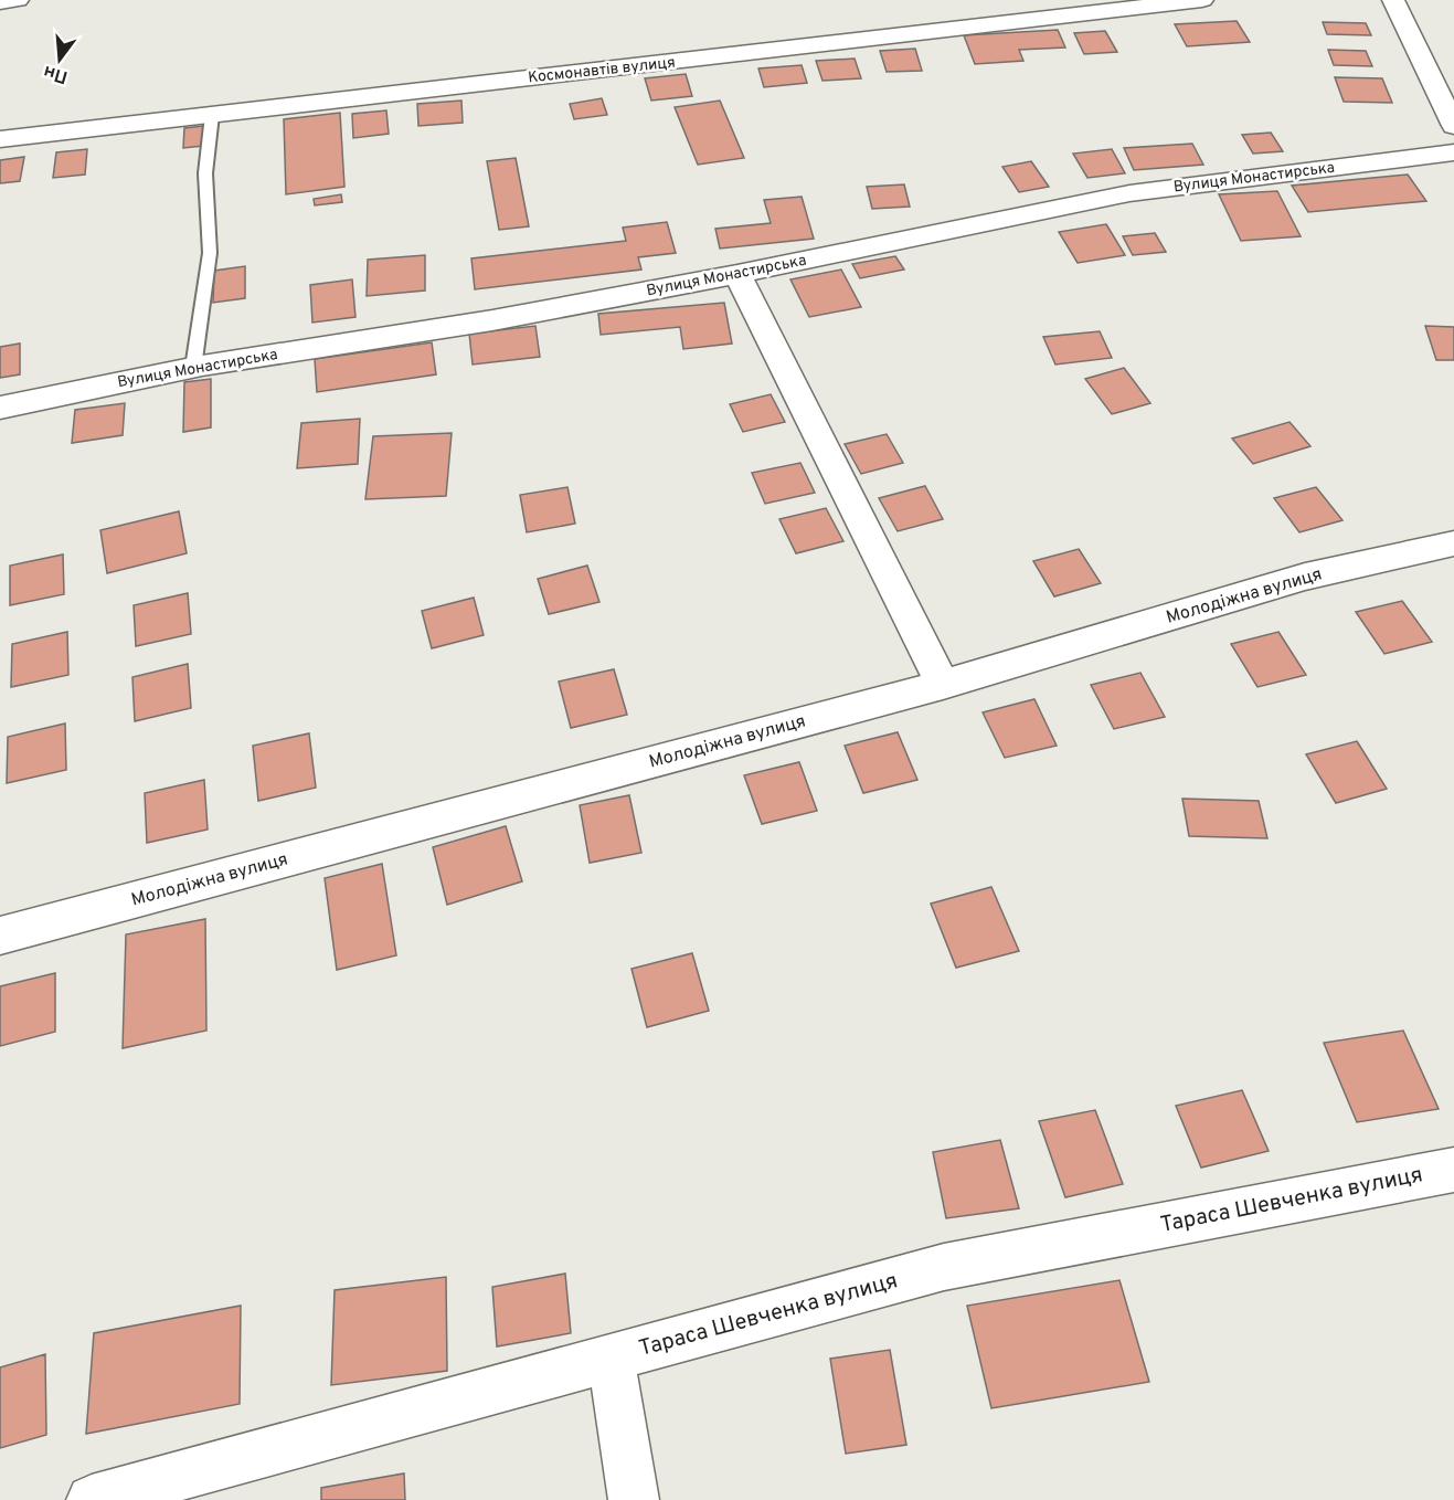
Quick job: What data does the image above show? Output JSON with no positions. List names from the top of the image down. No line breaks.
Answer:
{"streets":{"street":["Космонавтів вулиця","Вулиця Монастирська","Молодіжна вулиця","Тараса Шевченка вулиця"]},"north":"bottom"}
